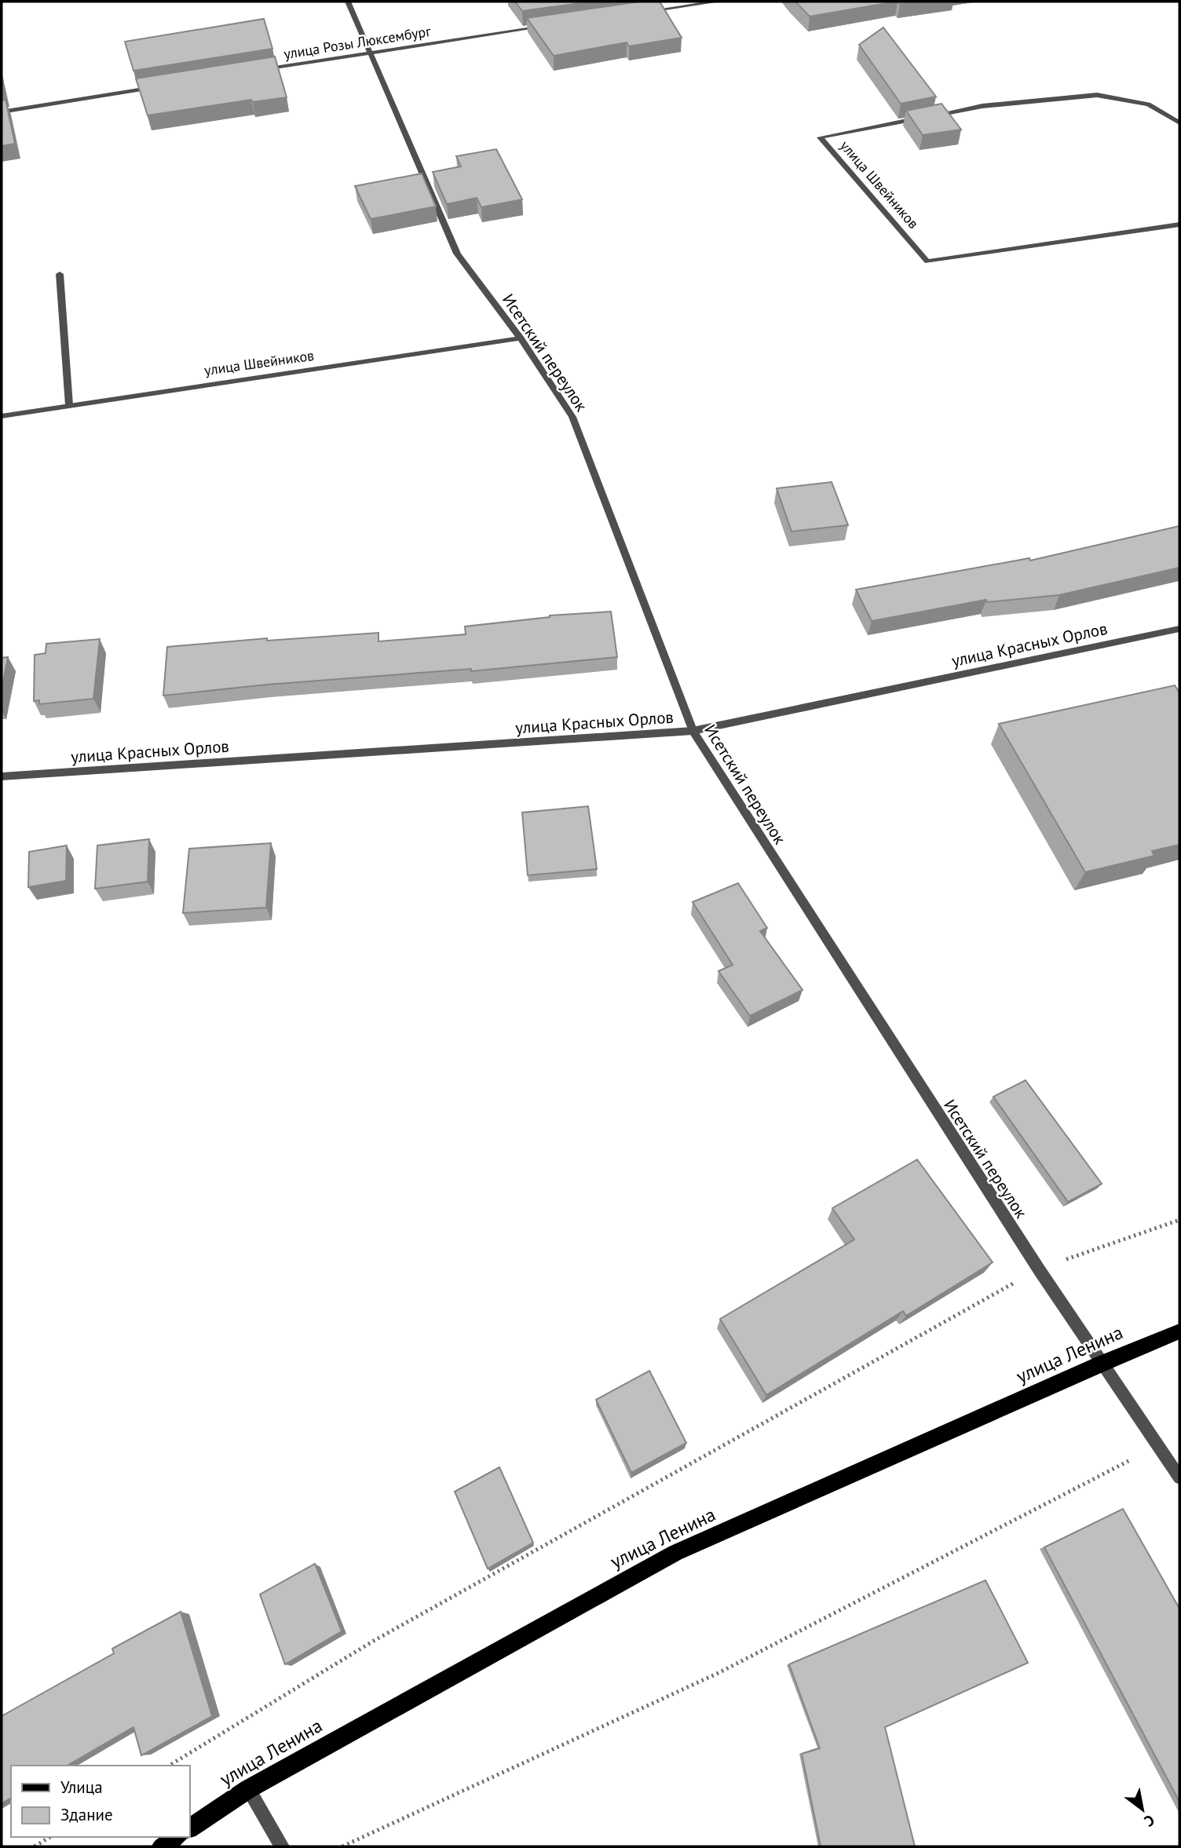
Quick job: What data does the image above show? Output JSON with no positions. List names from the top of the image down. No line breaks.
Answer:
{"streets":{"main road":["улица Ленина"],"street":["улица Розы Люксембург","улица Швейников","Исетский переулок","улица Красных Орлов"]},"crossings":[["улица Розы Люксембург","Исетский переулок"],["улица Швейников","Исетский переулок"],["Исетский переулок","улица Красных Орлов"],["Исетский переулок","улица Ленина"]],"legend":["Улица","Здание"],"north":"bottom right"}
